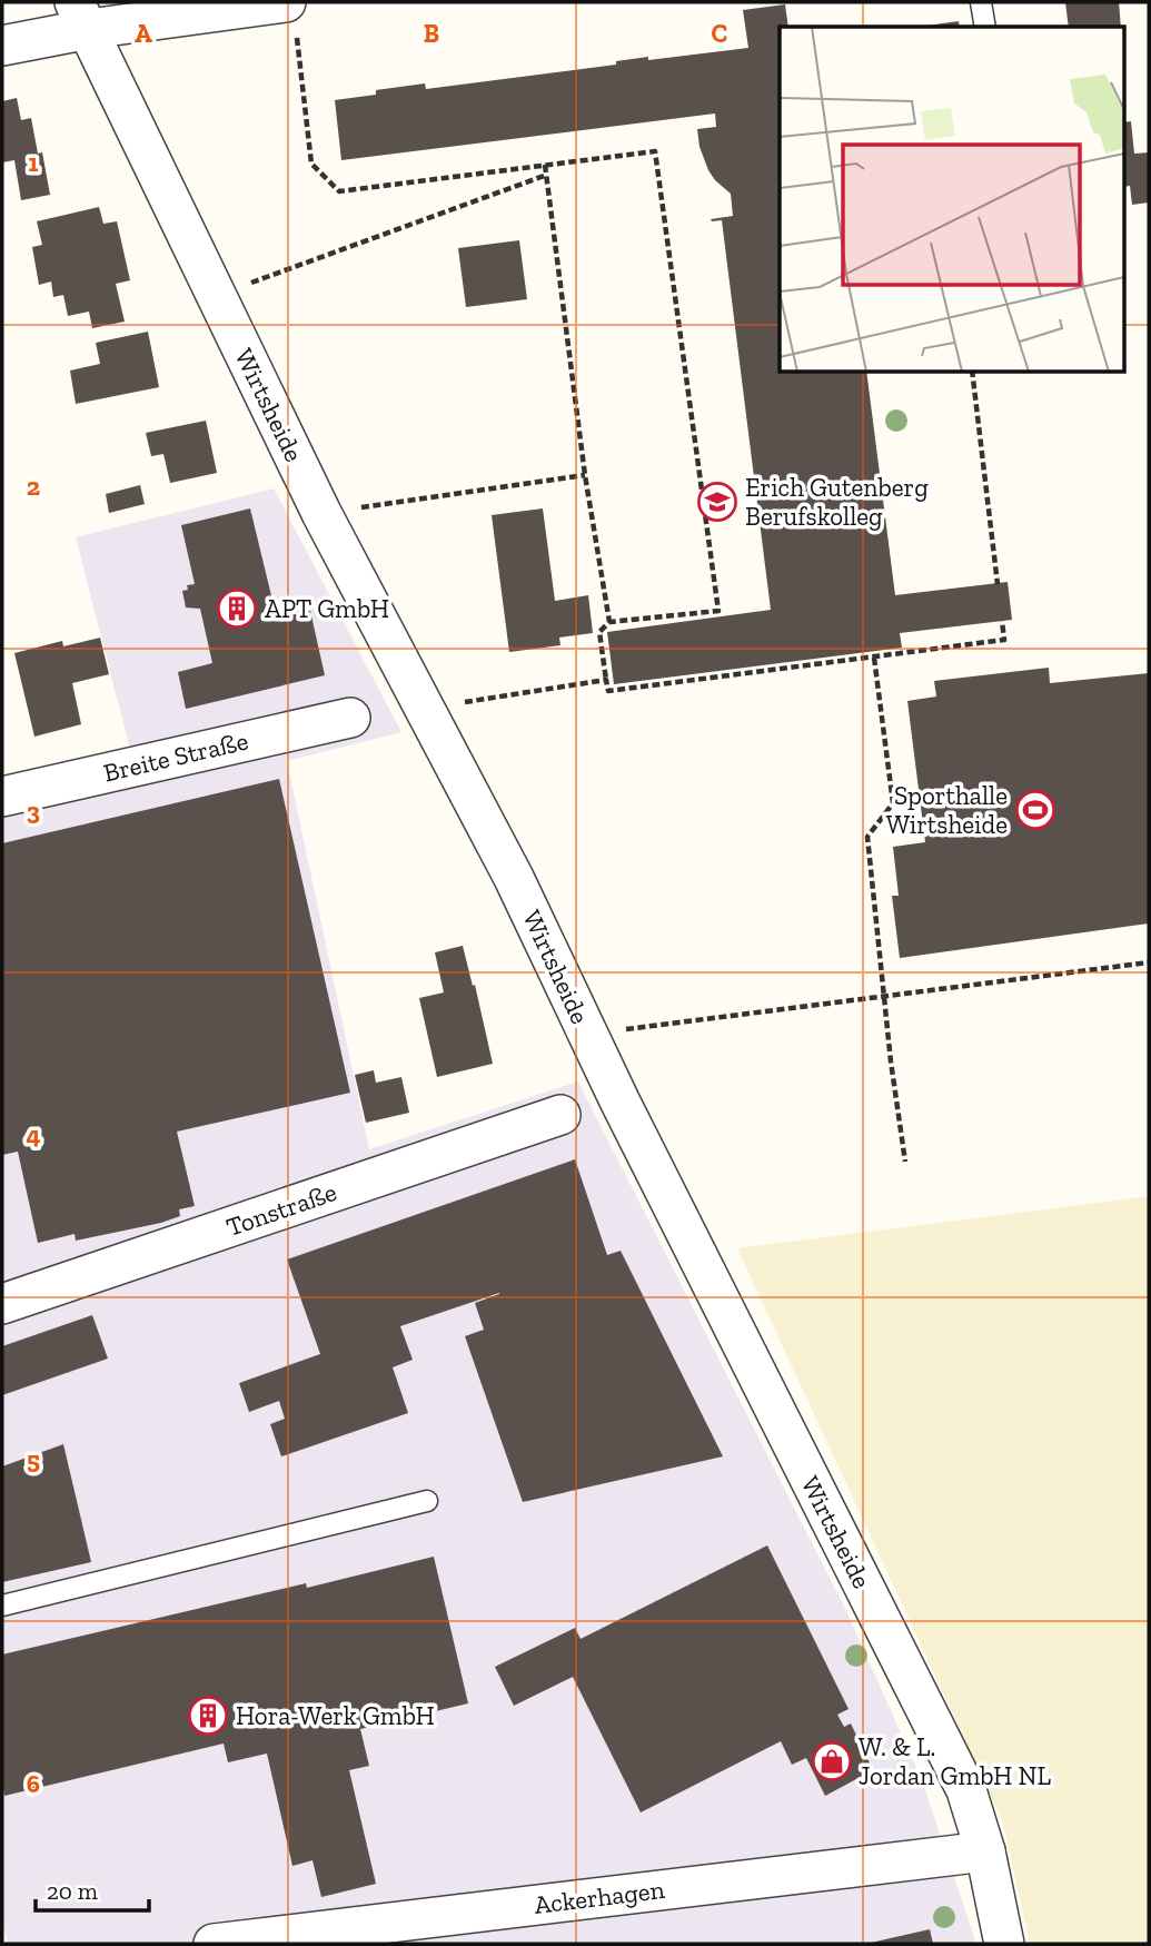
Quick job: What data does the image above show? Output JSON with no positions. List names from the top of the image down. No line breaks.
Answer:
{"streets":{"street":["Wirtsheide","Breite Straße","Tonstraße","Ackerhagen"]},"crossings":[["Wirtsheide","Ackerhagen"]],"places":{"school or university":["Erich Gutenberg Berufskolleg"],"building":["APT GmbH","Hora-Werk GmbH"],"sports":["Sporthalle Wirtsheide"],"shop":["W. & L. Jordan GmbH NL"]},"scale_bar":"20 m","grid":{"columns":["A","B","C"],"rows":["1","2","3","4","5","6"]}}
